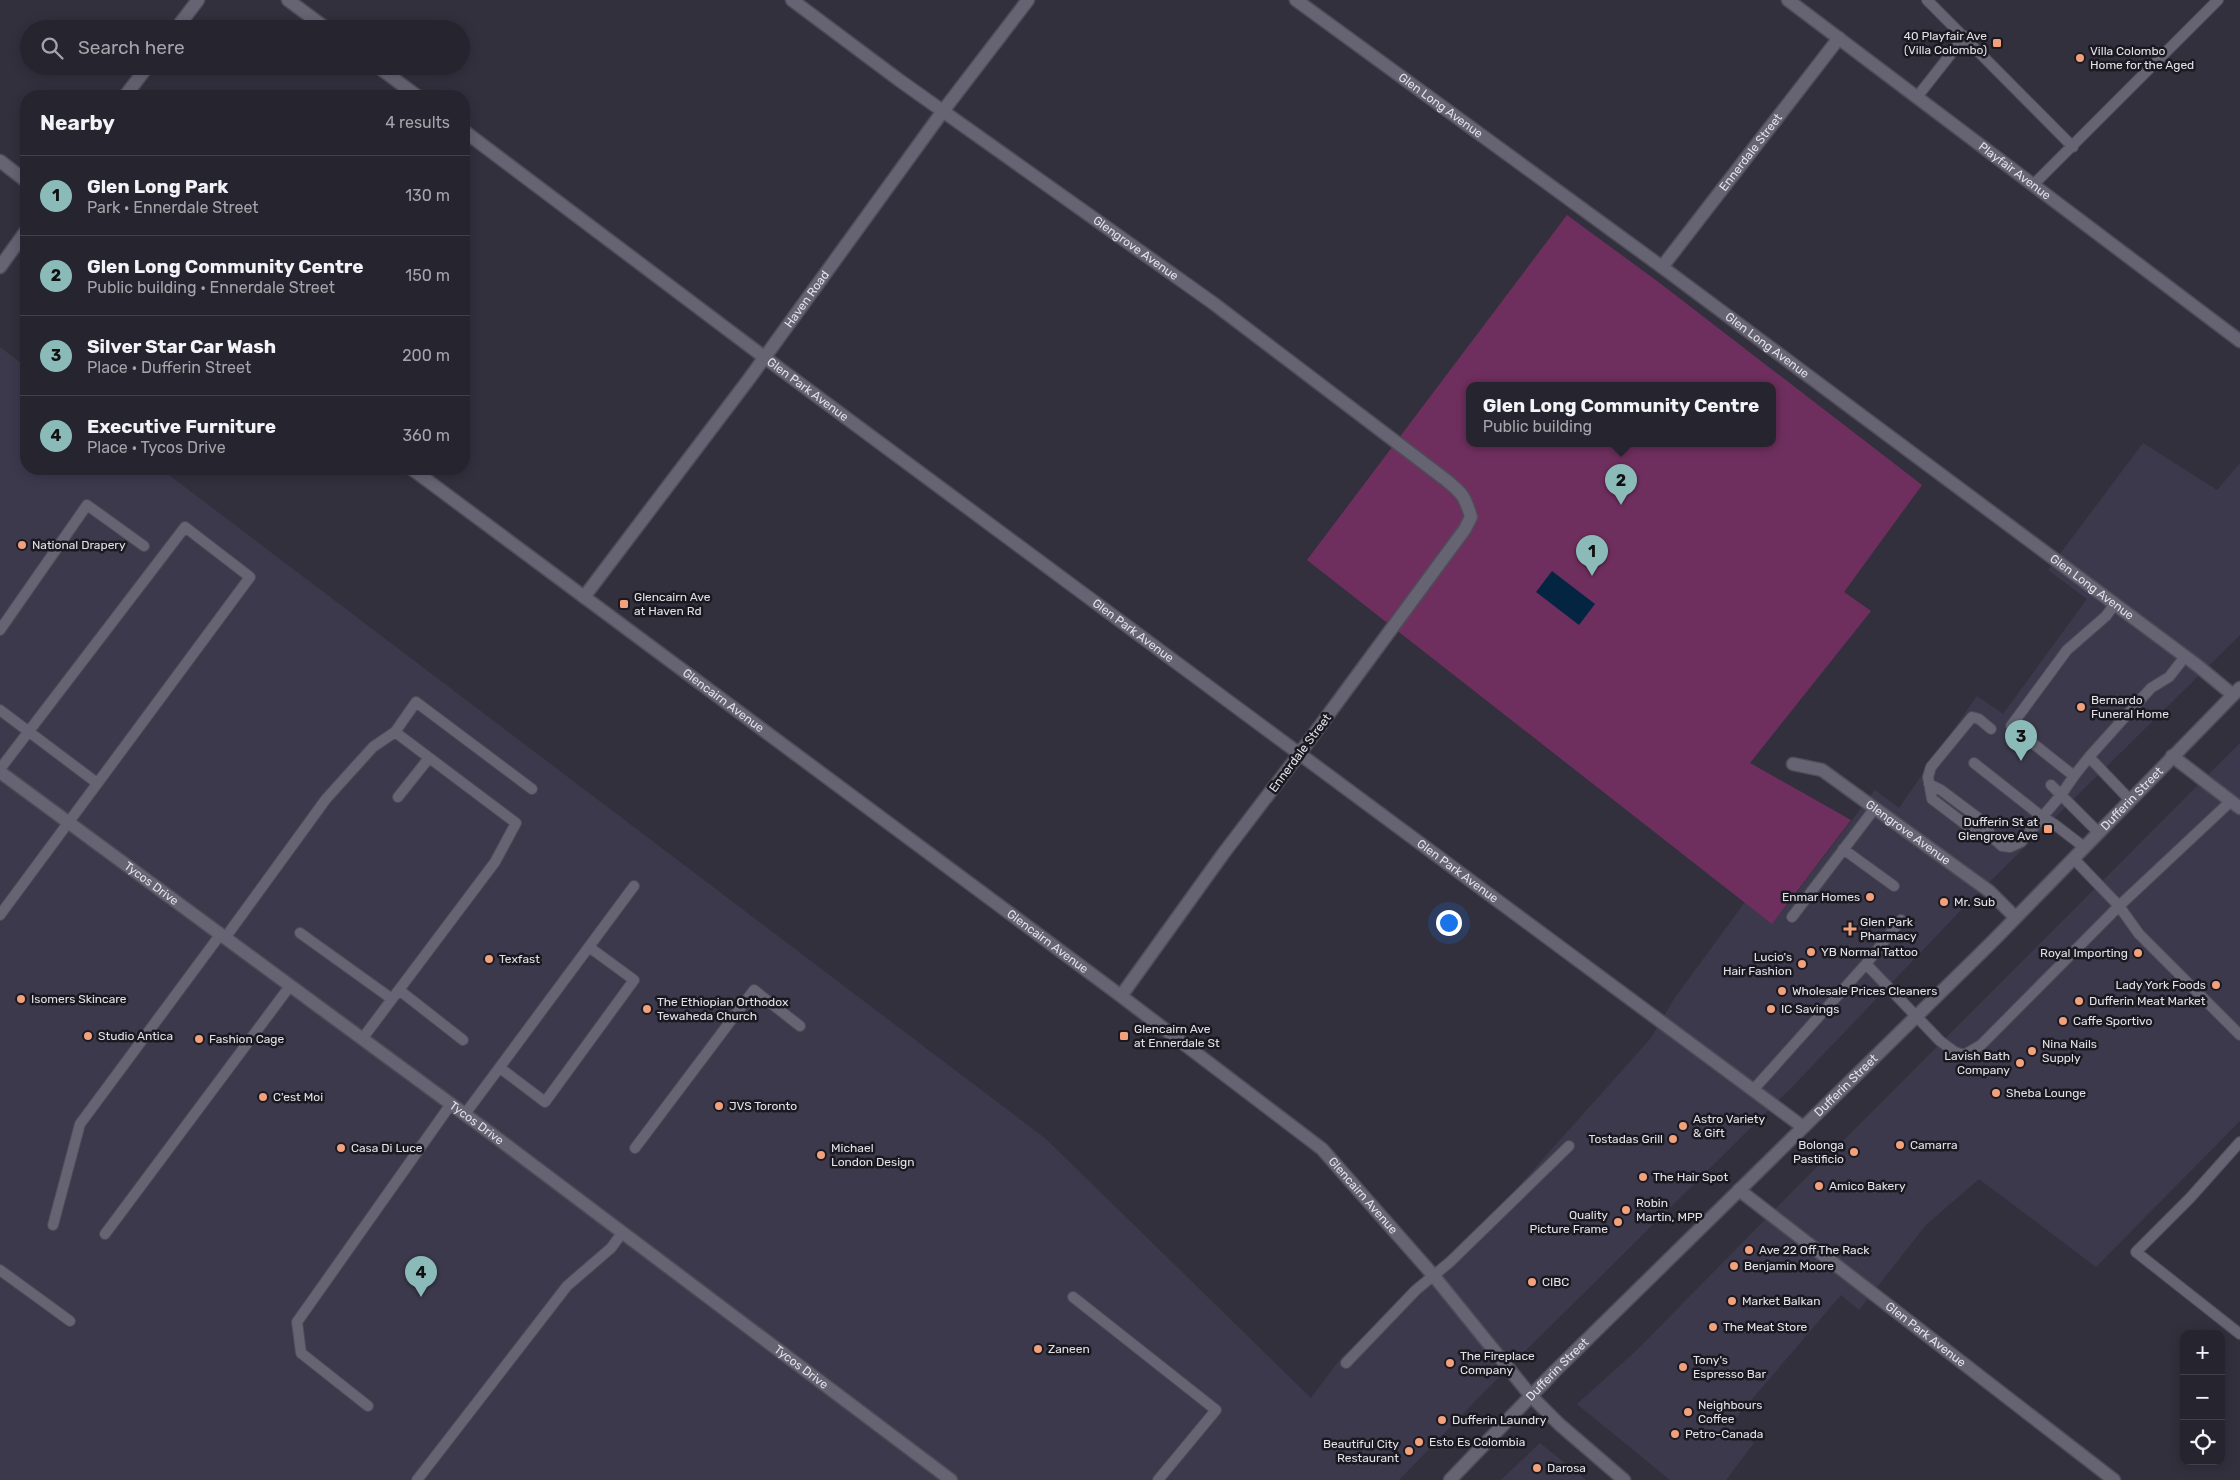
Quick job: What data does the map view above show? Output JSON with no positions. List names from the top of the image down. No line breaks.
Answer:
{"streets":{"street":["Glen Long Avenue","Ennerdale Street","Playfair Avenue","Glengrove Avenue","Haven Road","Glen Park Avenue","Glencairn Avenue","Dufferin Street","Tycos Drive"]},"crossings":[["Glen Long Avenue","Ennerdale Street"],["Glen Long Avenue","Dufferin Street"],["Ennerdale Street","Playfair Avenue"],["Ennerdale Street","Glengrove Avenue"],["Ennerdale Street","Glen Park Avenue"],["Ennerdale Street","Glencairn Avenue"],["Glengrove Avenue","Haven Road"],["Glengrove Avenue","Dufferin Street"],["Haven Road","Glen Park Avenue"],["Haven Road","Glencairn Avenue"],["Glen Park Avenue","Dufferin Street"],["Glencairn Avenue","Dufferin Street"]],"places":{"transit":["40 Playfair Ave (Villa Colombo)","Glencairn Ave at Haven Rd","Dufferin St at Glengrove Ave","Glencairn Ave at Ennerdale St"],"other":["Villa Colombo Home for the Aged","National Drapery","Bernardo Funeral Home","Enmar Homes","Mr. Sub","YB Normal Tattoo","Royal Importing","Texfast","Lucio's Hair Fashion","Lady York Foods","Wholesale Prices Cleaners","Isomers Skincare","Dufferin Meat Market","The Ethiopian Orthodox Tewaheda Church","IC Savings","Caffe Sportivo","Studio Antica","Fashion Cage","Nina Nails Supply","Lavish Bath Company","Sheba Lounge","C'est Moi","JVS Toronto","Astro Variety & Gift","Tostadas Grill","Camarra","Casa Di Luce","Bolonga Pastificio","Michael London Design","The Hair Spot","Amico Bakery","Robin Martin, MPP","Quality Picture Frame","Ave 22 Off The Rack","Benjamin Moore","CIBC","Market Balkan","The Meat Store","Zaneen","The Fireplace Company","Tony's Espresso Bar","Neighbours Coffee","Dufferin Laundry","Petro-Canada","Esto Es Colombia","Beautiful City Restaurant","Darosa"],"health":["Glen Park Pharmacy"]},"page":{"search":"Search here","heading":["Nearby","4 results"],"list":[{"mark":"1","name":"Glen Long Park","note":"Park · Ennerdale Street","value":"130 m"},{"mark":"2","name":"Glen Long Community Centre","note":"Public building · Ennerdale Street","value":"150 m"},{"mark":"3","name":"Silver Star Car Wash","note":"Place · Dufferin Street","value":"200 m"},{"mark":"4","name":"Executive Furniture","note":"Place · Tycos Drive","value":"360 m"}],"popup":["Glen Long Community Centre","Public building"],"pins":["2","1","3","4"],"map_buttons":["+","−"]}}
